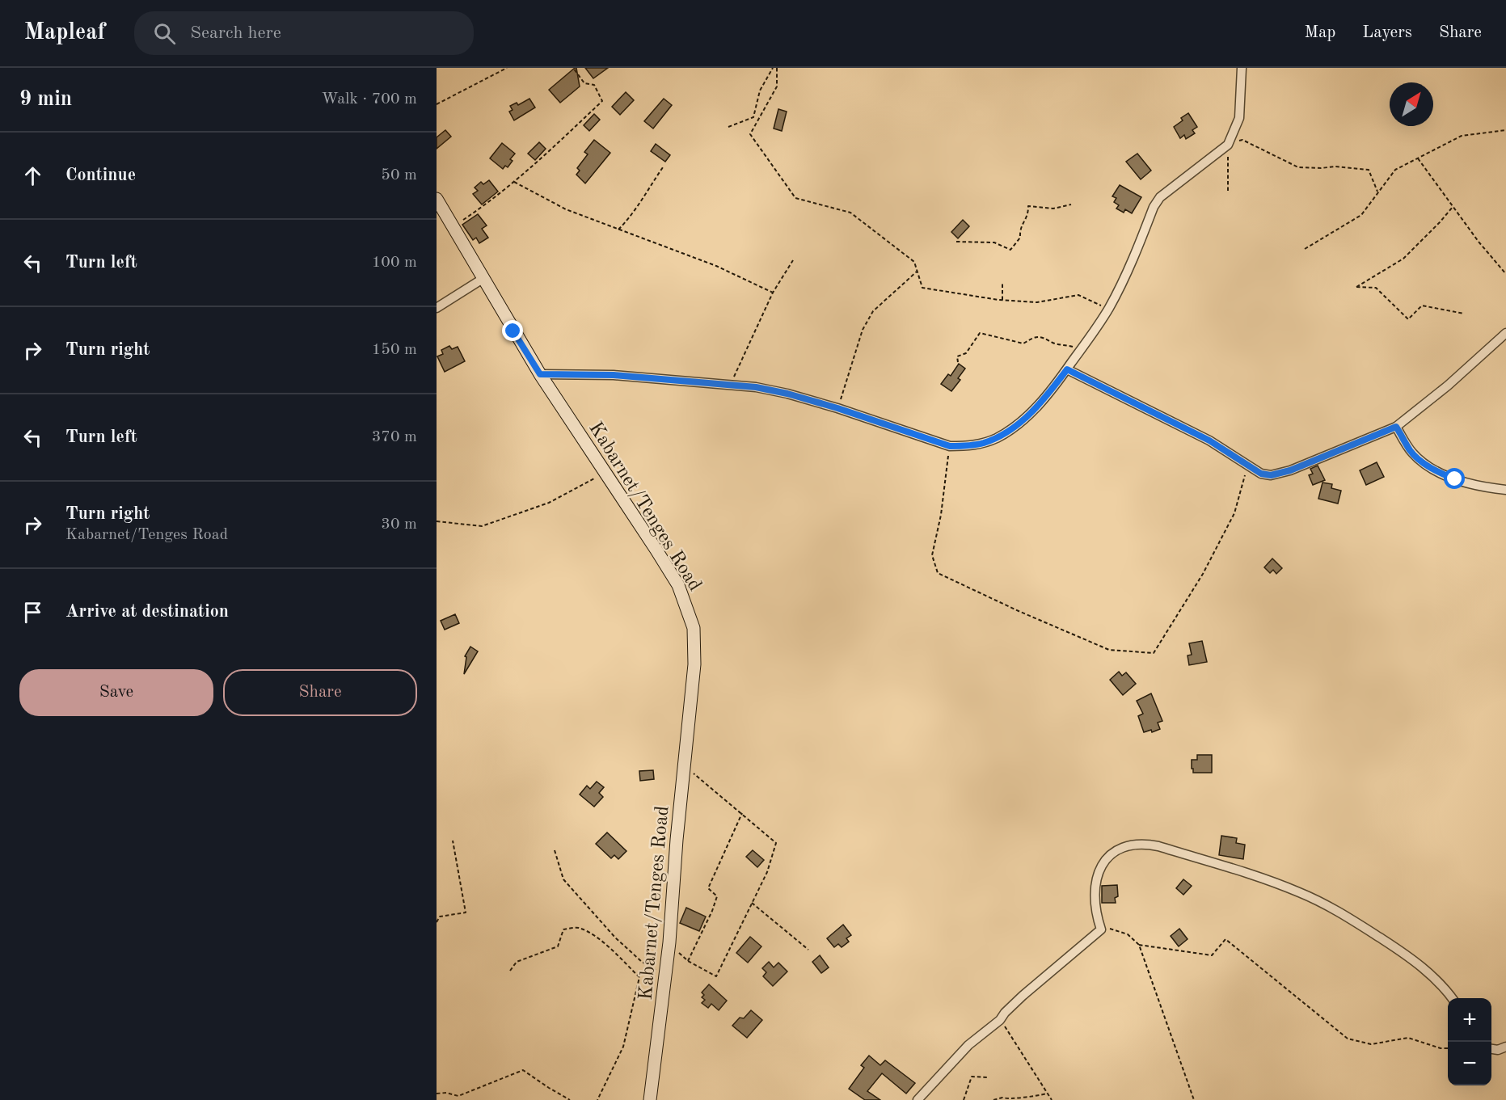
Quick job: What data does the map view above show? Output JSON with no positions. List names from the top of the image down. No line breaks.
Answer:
{"streets":{"street":["Kabarnet/Tenges Road"]},"north":"top right","page":{"header":"Mapleaf","search":"Search here","nav":["Map","Layers","Share"],"heading":["9 min","Walk · 700 m"],"list":[["Continue","50 m"],["Turn left","100 m"],["Turn right","150 m"],["Turn left","370 m"],["Turn right","Kabarnet/Tenges Road","30 m"],"Arrive at destination"],"buttons":["Save","Share"],"map_buttons":["+","−"]}}
